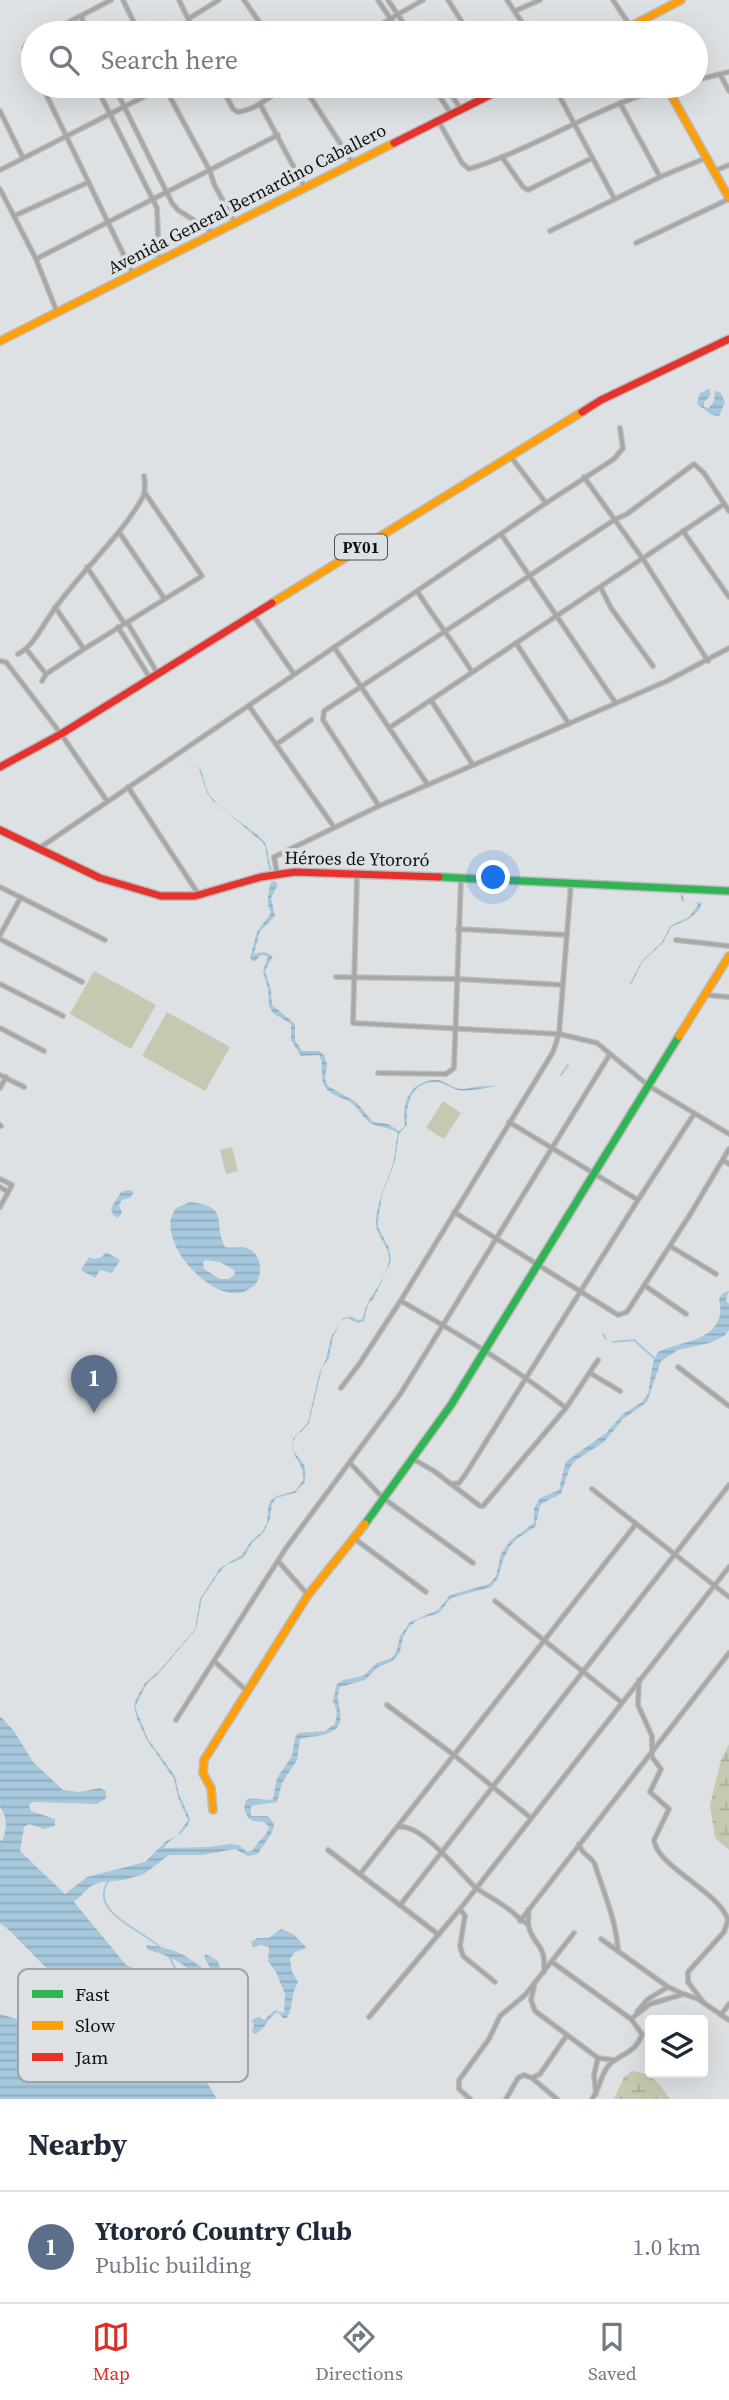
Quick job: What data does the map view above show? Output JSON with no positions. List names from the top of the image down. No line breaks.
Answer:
{"streets":{"main road":["Avenida General Bernardino Caballero","PY01","Héroes de Ytororó"]},"legend":["Fast","Slow","Jam"],"page":{"search":"Search here","pins":"1","heading":"Nearby","list":[{"mark":"1","name":"Ytororó Country Club","note":"Public building","value":"1.0 km"}],"nav":["Map","Directions","Saved"]}}
